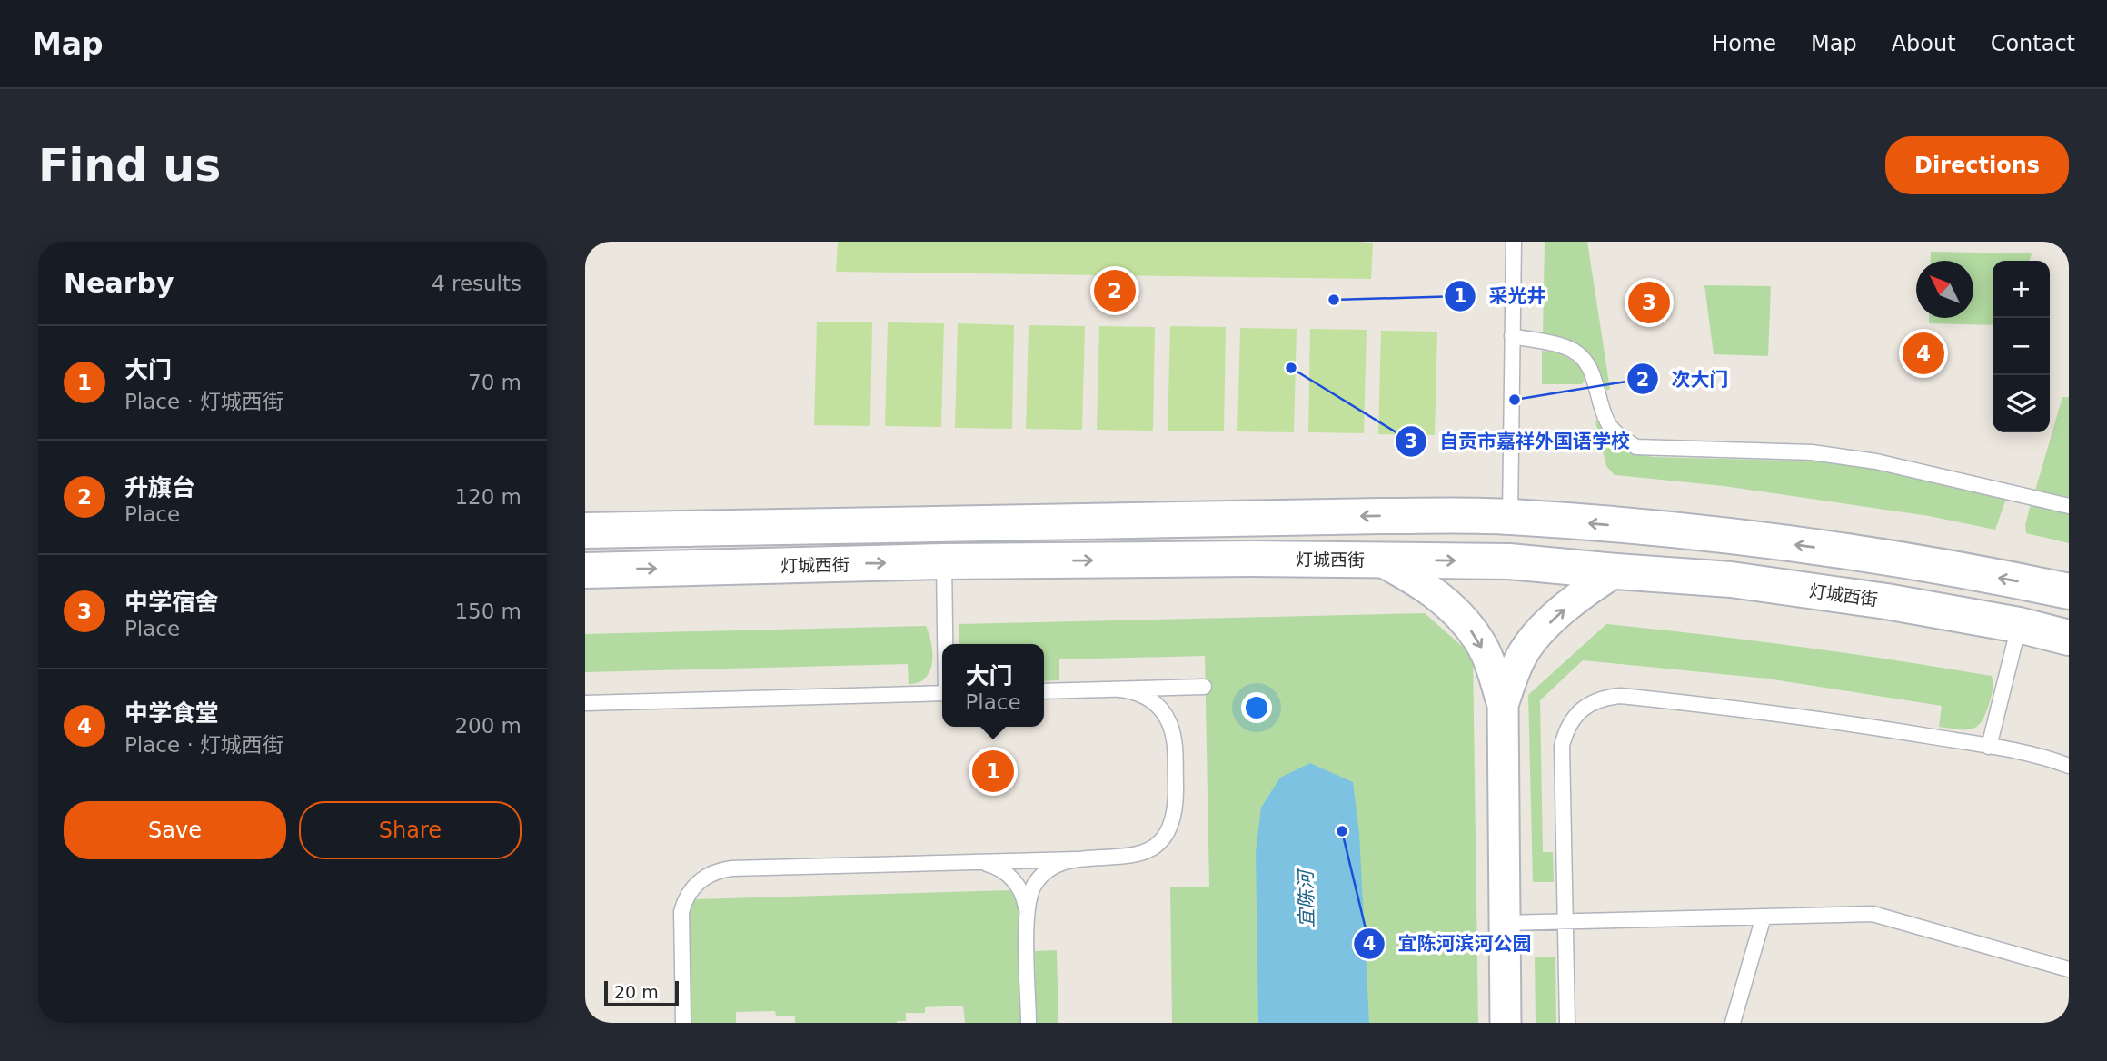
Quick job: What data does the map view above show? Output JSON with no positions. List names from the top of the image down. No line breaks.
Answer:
{"streets":{"street":["灯城西街"]},"water":["宜陈河"],"places":["采光井","自贡市嘉祥外国语学校","次大门","宜陈河滨河公园"],"scale_bar":"20 m","north":"top left","page":{"header":"Map","nav":["Home","Map","About","Contact"],"buttons":["Directions",["Save","Share"]],"title":"Find us","heading":["Nearby","4 results"],"map_buttons":["+","−"],"pins":["2","3","4","1"],"list":[{"mark":"1","name":"大门","note":"Place · 灯城西街","value":"70 m"},{"mark":"2","name":"升旗台","note":"Place","value":"120 m"},{"mark":"3","name":"中学宿舍","note":"Place","value":"150 m"},{"mark":"4","name":"中学食堂","note":"Place · 灯城西街","value":"200 m"}],"popup":["大门","Place"],"scale":"20 m"}}
